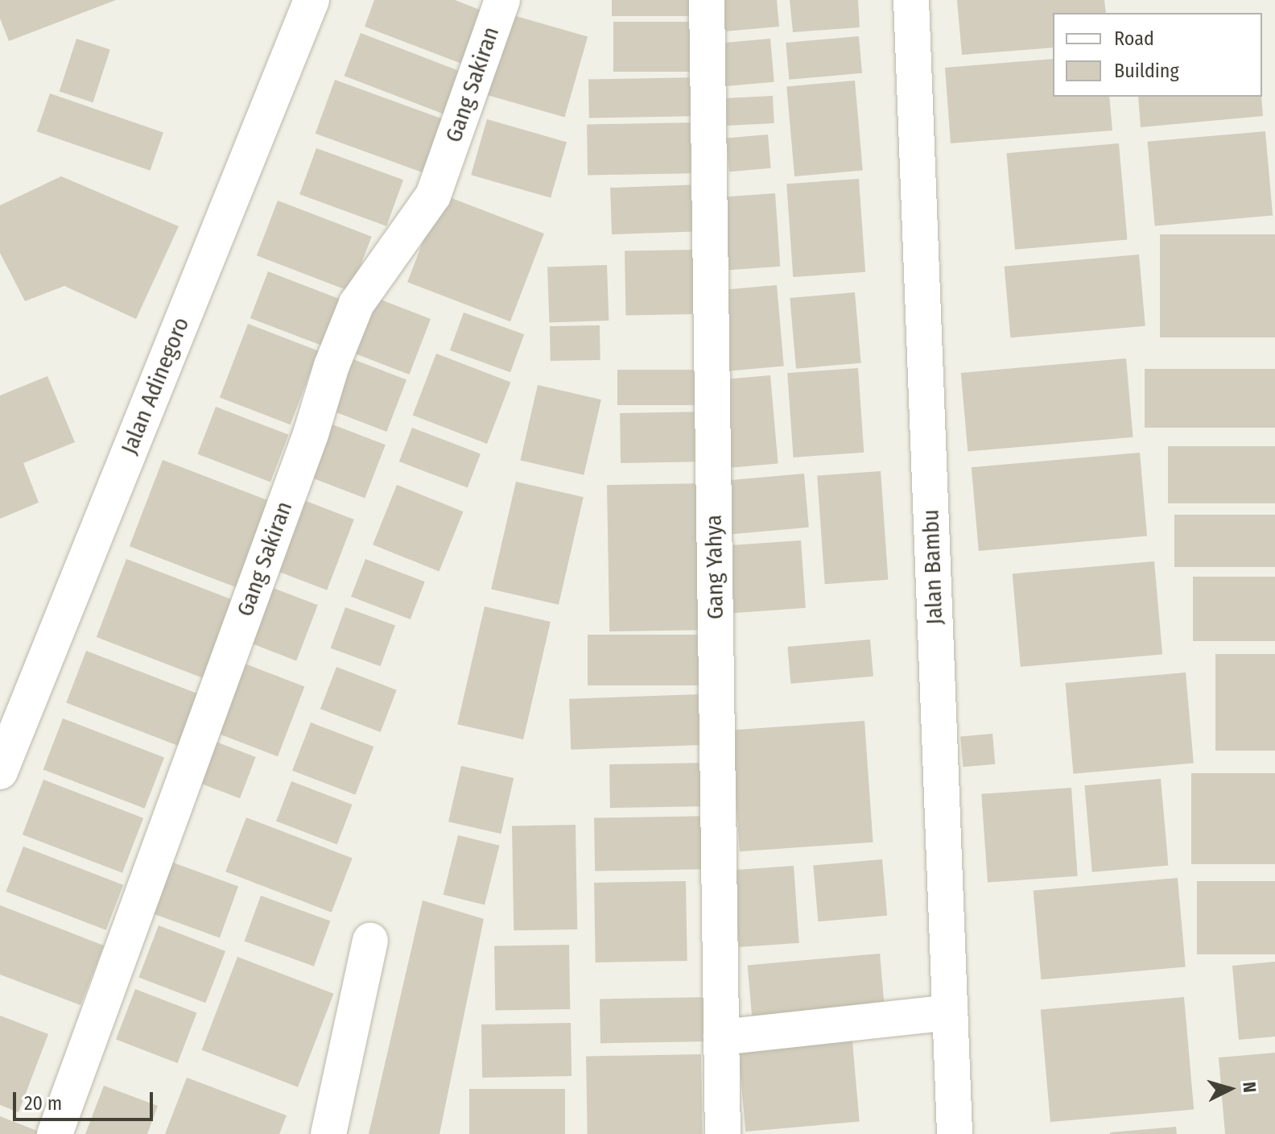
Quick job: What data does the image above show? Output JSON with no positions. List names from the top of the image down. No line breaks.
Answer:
{"streets":{"street":["Gang Sakiran","Jalan Adinegoro","Gang Yahya","Jalan Bambu"]},"legend":["Road","Building"],"scale_bar":"20 m","north":"right"}
